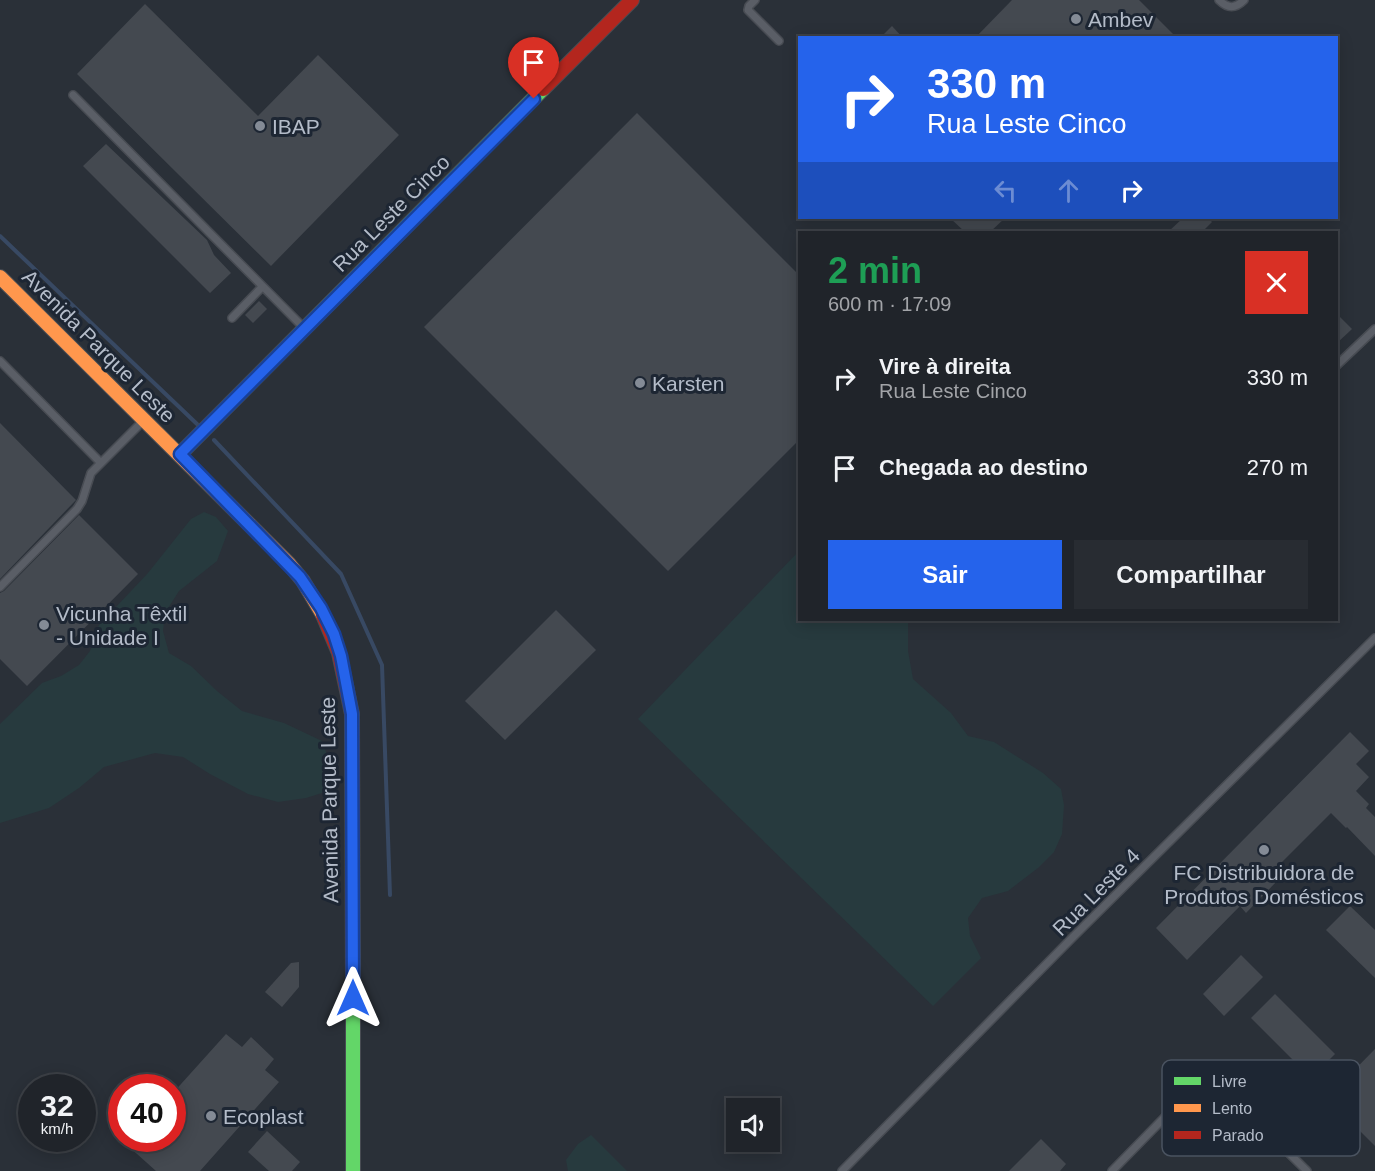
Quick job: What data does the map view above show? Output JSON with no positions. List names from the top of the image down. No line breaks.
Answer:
{"streets":{"street":["Rua Leste Cinco","Avenida Parque Leste"],"lane":["Rua Leste 4"]},"crossings":[["Rua Leste Cinco","Avenida Parque Leste"]],"places":["Ambev","IBAP","Karsten","Vicunha Têxtil - Unidade I","FC Distribuidora de Produtos Domésticos","Ecoplast"],"legend":["Livre","Lento","Parado"],"page":{"turn":["330 m","Rua Leste Cinco"],"heading":["2 min","600 m · 17:09"],"list":[{"name":"Vire à direita","note":"Rua Leste Cinco","value":"330 m"},{"name":"Chegada ao destino","value":"270 m"}],"buttons":["Sair","Compartilhar"],"speed":"32 km/h","limit":"40"}}
